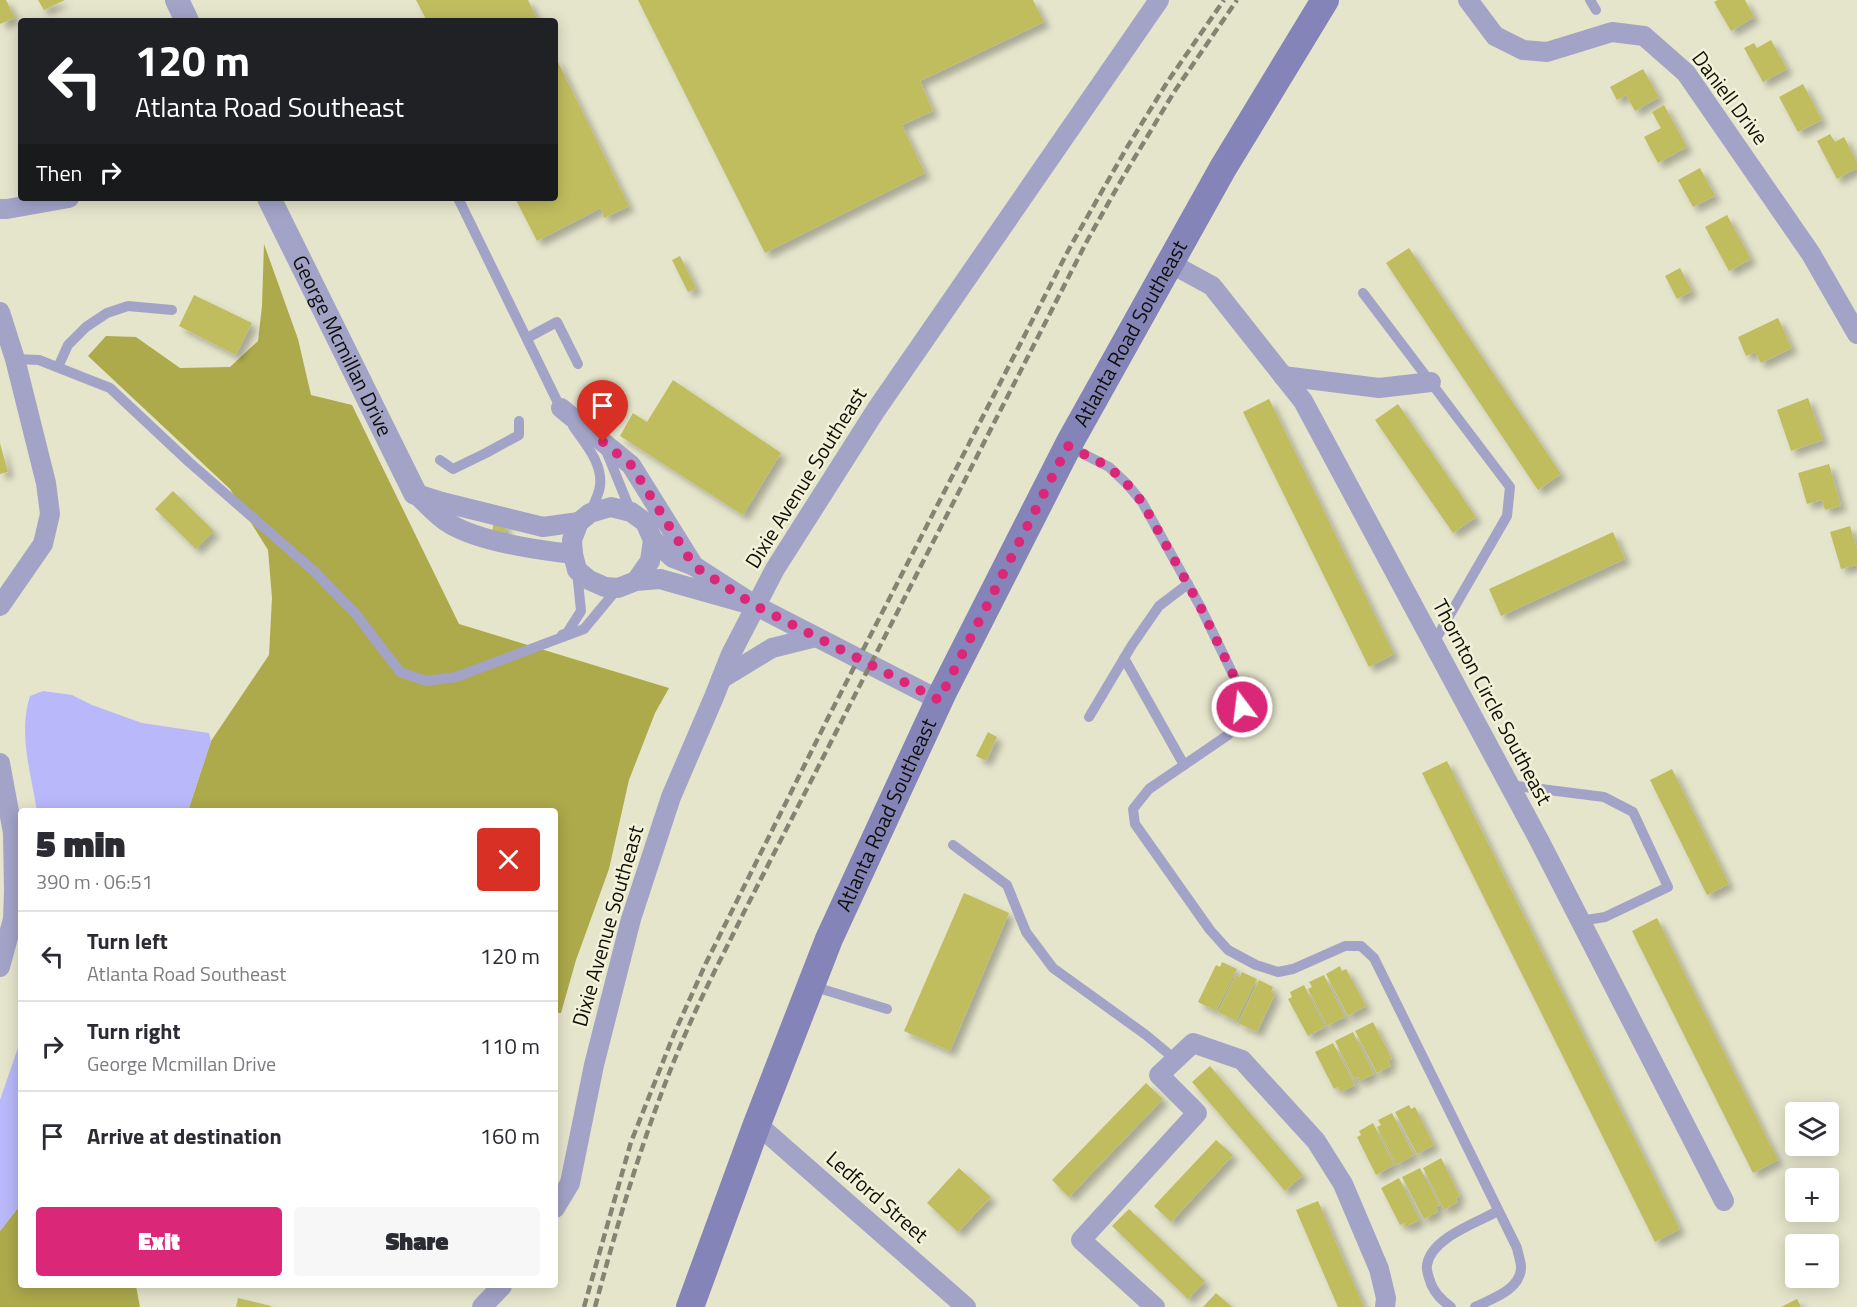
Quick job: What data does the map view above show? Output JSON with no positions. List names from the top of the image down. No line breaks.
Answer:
{"streets":{"main road":["Atlanta Road Southeast"],"street":["Daniell Drive","George Mcmillan Drive","Dixie Avenue Southeast","Thornton Circle Southeast","Ledford Street"]},"crossings":[["Atlanta Road Southeast","George Mcmillan Drive"],["Atlanta Road Southeast","Thornton Circle Southeast"],["Atlanta Road Southeast","Ledford Street"],["George Mcmillan Drive","Dixie Avenue Southeast"]],"page":{"turn":["120 m","Atlanta Road Southeast"],"then":"Then","heading":["5 min","390 m · 06:51"],"list":[{"name":"Turn left","note":"Atlanta Road Southeast","value":"120 m"},{"name":"Turn right","note":"George Mcmillan Drive","value":"110 m"},{"name":"Arrive at destination","value":"160 m"}],"map_buttons":["+","−"],"buttons":["Exit","Share"]}}
